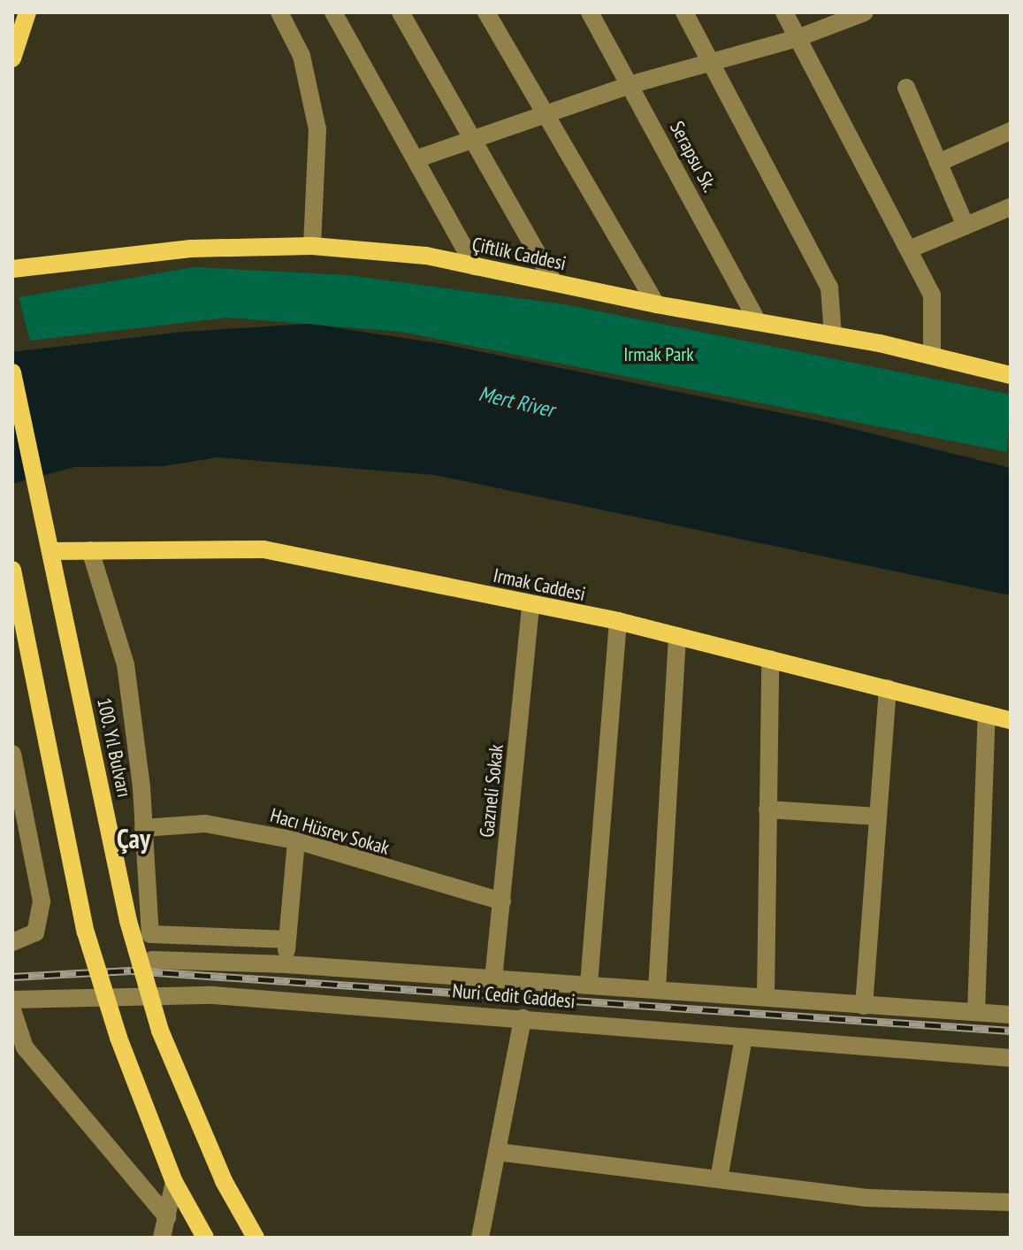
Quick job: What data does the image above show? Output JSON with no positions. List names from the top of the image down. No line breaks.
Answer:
{"streets":{"main road":["Çiftlik Caddesi","Irmak Caddesi","100. Yıl Bulvarı"],"street":["Serapsu Sk.","Gazneli Sokak","Hacı Hüsrev Sokak","Nuri Cedit Caddesi"]},"crossings":[["Serapsu Sk.","Çiftlik Caddesi"],["Irmak Caddesi","100. Yıl Bulvarı"],["Irmak Caddesi","Gazneli Sokak"],["Gazneli Sokak","Hacı Hüsrev Sokak"],["Gazneli Sokak","Nuri Cedit Caddesi"]],"districts":["Çay"],"water":["Mert River"],"parks":["Irmak Park"]}
